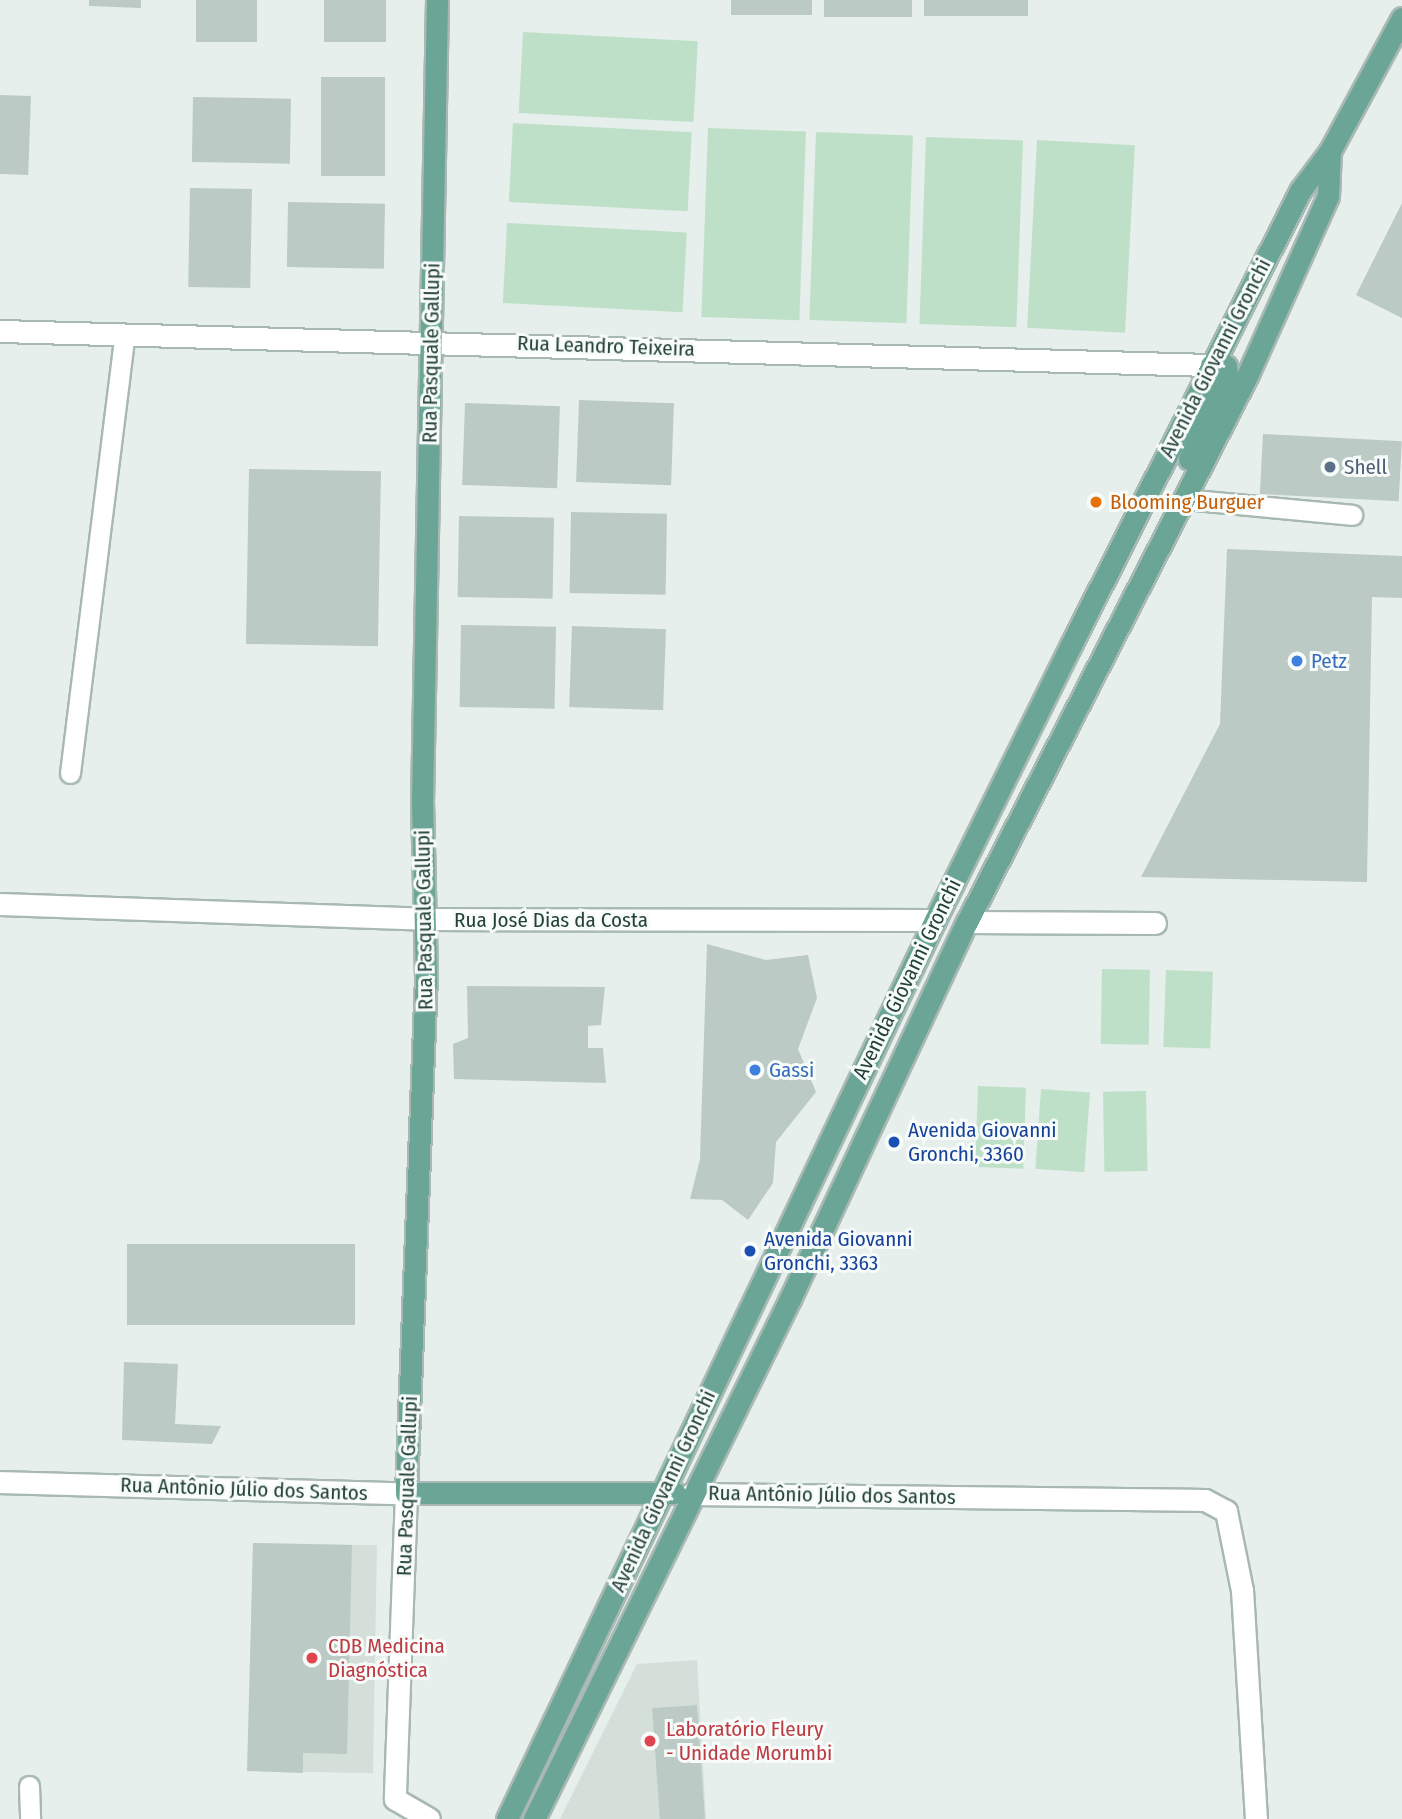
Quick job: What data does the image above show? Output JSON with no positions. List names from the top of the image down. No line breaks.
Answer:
{"streets":{"main road":["Rua Pasquale Gallupi","Avenida Giovanni Gronchi","Rua Antônio Júlio dos Santos"],"street":["Rua Leandro Teixeira","Rua José Dias da Costa"]},"crossings":[["Rua Leandro Teixeira","Rua Pasquale Gallupi"],["Rua Leandro Teixeira","Avenida Giovanni Gronchi"],["Rua Pasquale Gallupi","Rua José Dias da Costa"],["Rua Pasquale Gallupi","Rua Antônio Júlio dos Santos"],["Avenida Giovanni Gronchi","Rua José Dias da Costa"],["Avenida Giovanni Gronchi","Rua Antônio Júlio dos Santos"]],"places":["Shell","Blooming Burguer","Petz","Gassi","Avenida Giovanni Gronchi, 3360","Avenida Giovanni Gronchi, 3363","CDB Medicina Diagnóstica","Laboratório Fleury - Unidade Morumbi"]}
